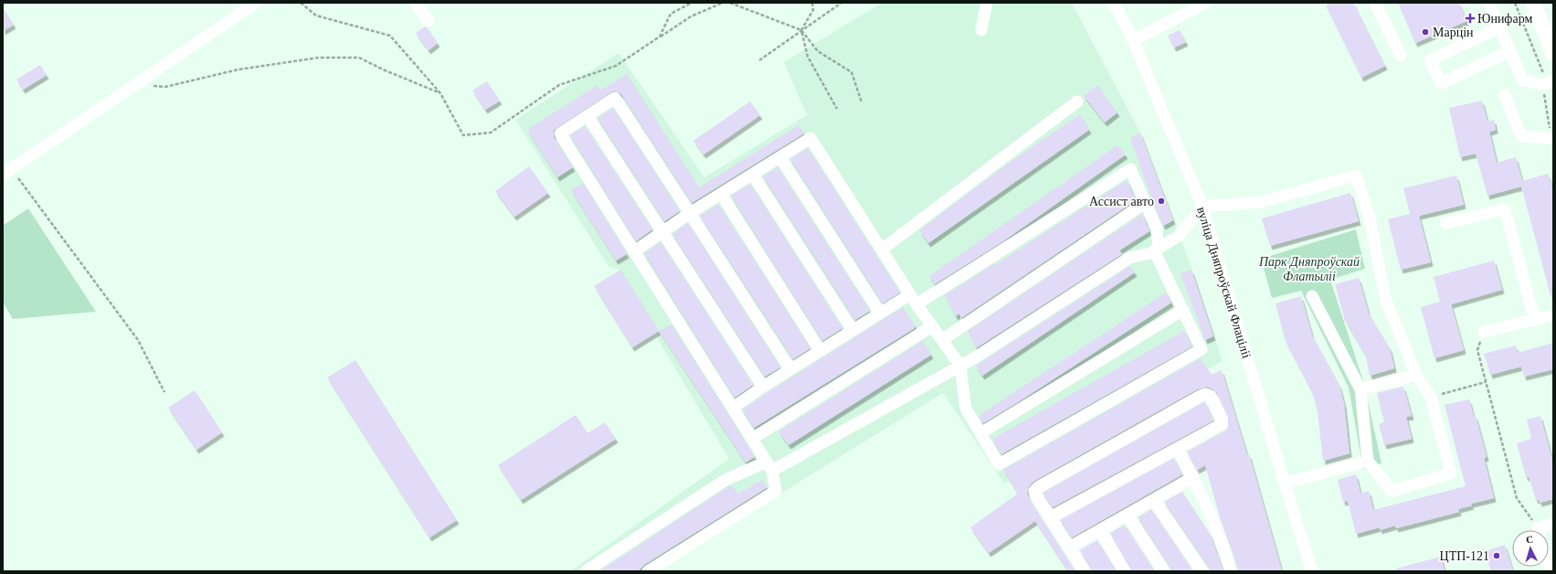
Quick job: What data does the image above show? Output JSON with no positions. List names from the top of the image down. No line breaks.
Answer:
{"streets":{"street":["вуліца Дняпроўскай Флаціліі"]},"parks":["Парк Дняпроўскай Флатыліі"],"places":{"health":["Юнифарм"],"other":["Марцін","Ассист авто","ЦТП-121"]},"north":"top"}
